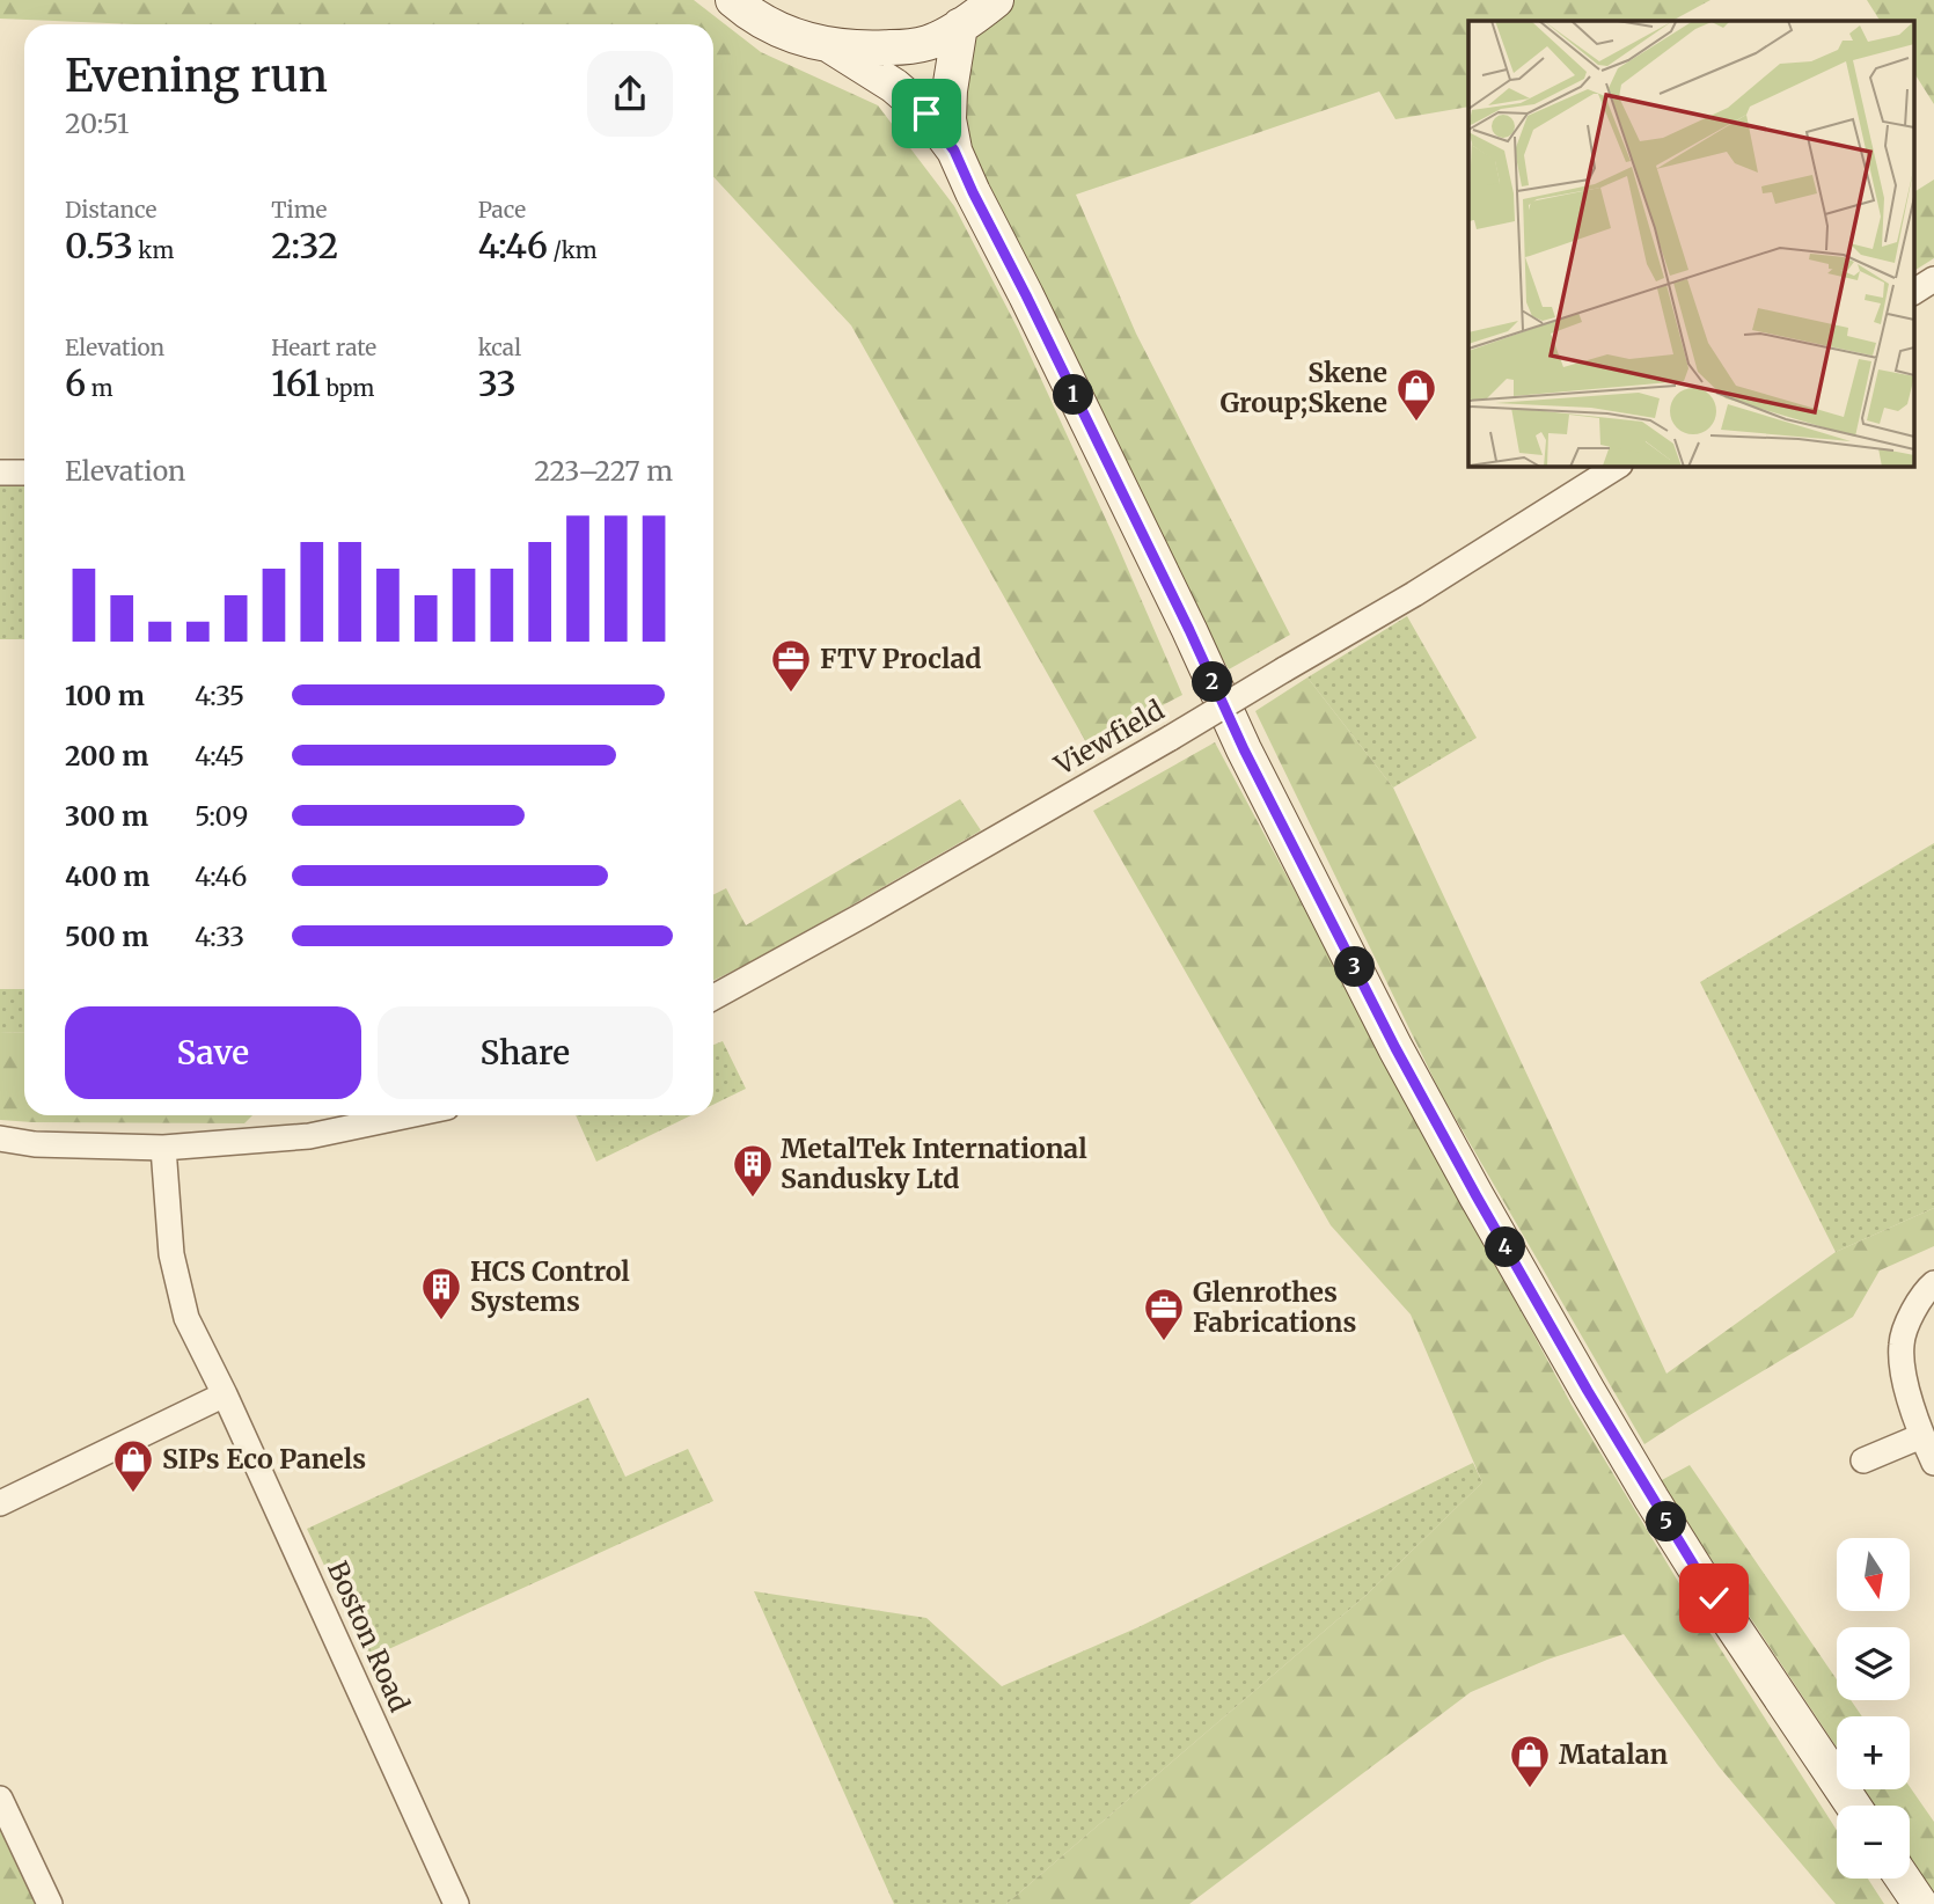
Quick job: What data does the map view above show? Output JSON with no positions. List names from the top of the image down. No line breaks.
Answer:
{"streets":{"street":["Viewfield","Boston Road"]},"places":{"shop":["Skene Group;Skene","SIPs Eco Panels","Matalan"],"office":["FTV Proclad","Glenrothes Fabrications"],"building":["MetalTek International Sandusky Ltd","HCS Control Systems"]},"north":"bottom","page":{"heading":["Evening run","20:51"],"stats":[["Distance","0.53 km"],["Time","2:32"],["Pace","4:46 /km"],["Elevation","6 m"],["Heart rate","161 bpm"],["kcal","33"]],"pins":["1","2","3","4","5"],"chart":["Elevation","223–227 m"],"list":[{"name":"100 m","note":"4:35"},{"name":"200 m","note":"4:45"},{"name":"300 m","note":"5:09"},{"name":"400 m","note":"4:46"},{"name":"500 m","note":"4:33"}],"buttons":["Save","Share"],"map_buttons":["+","−"]}}
